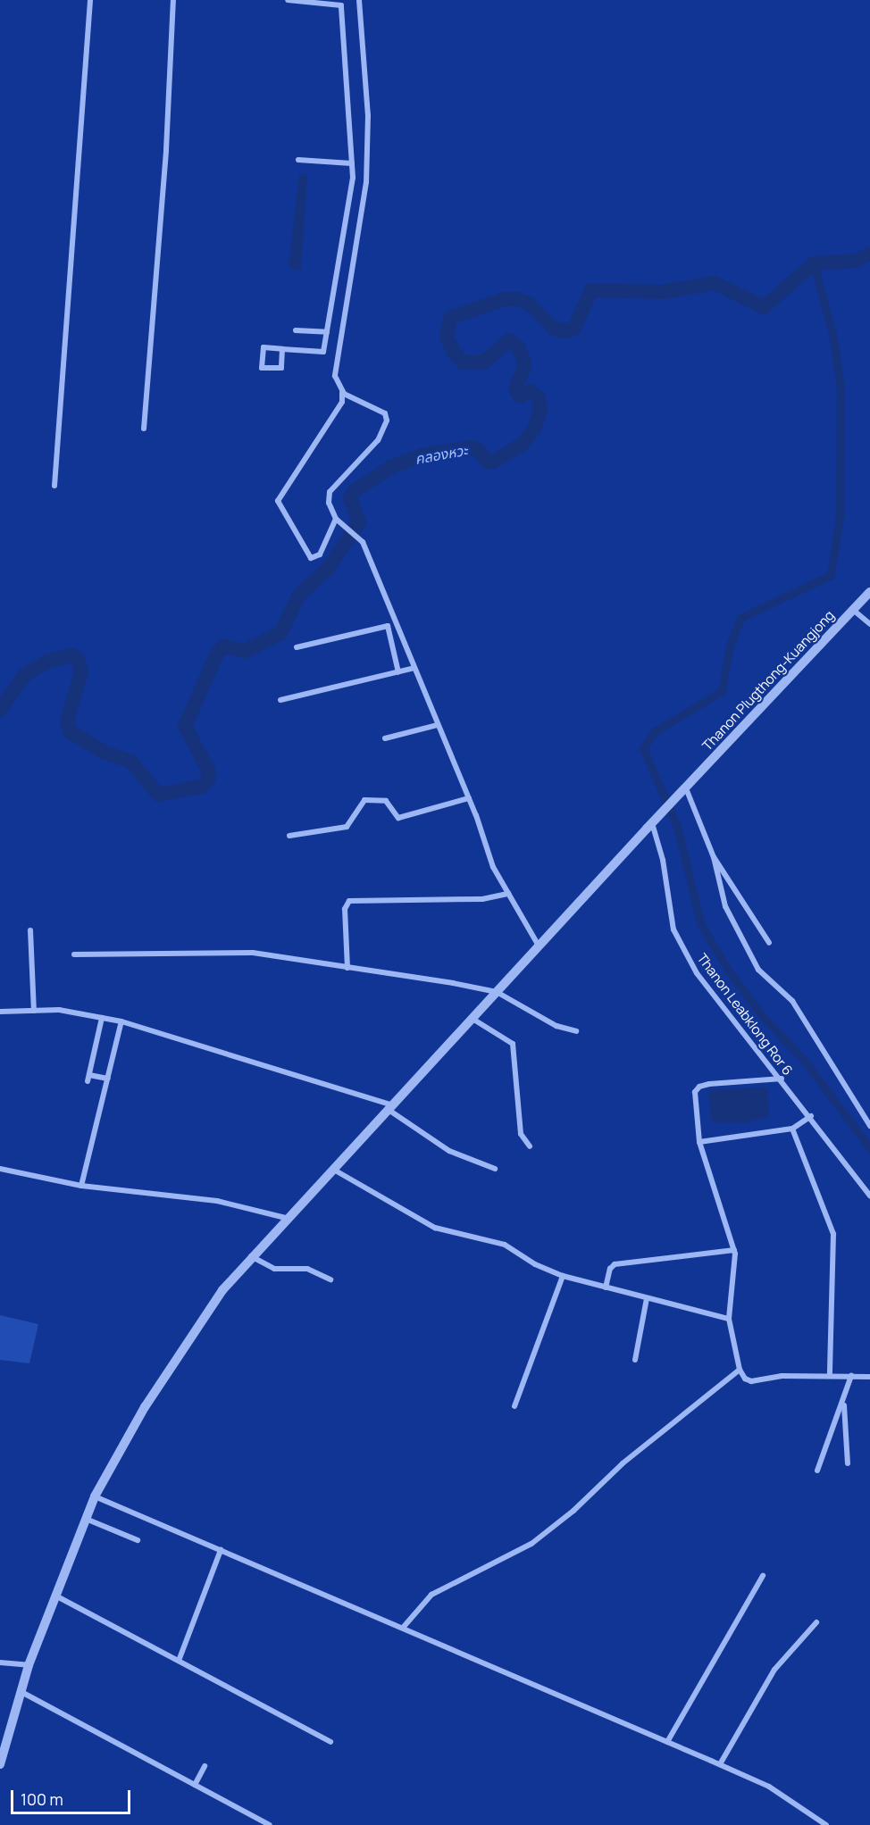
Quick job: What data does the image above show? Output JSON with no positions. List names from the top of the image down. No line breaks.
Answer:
{"streets":{"street":["Thanon Plugthong-Kuangjong","Thanon Leabklong Ror 6"]},"crossings":[["Thanon Plugthong-Kuangjong","Thanon Leabklong Ror 6"]],"water":["คลองหวะ"],"scale_bar":"100 m"}
